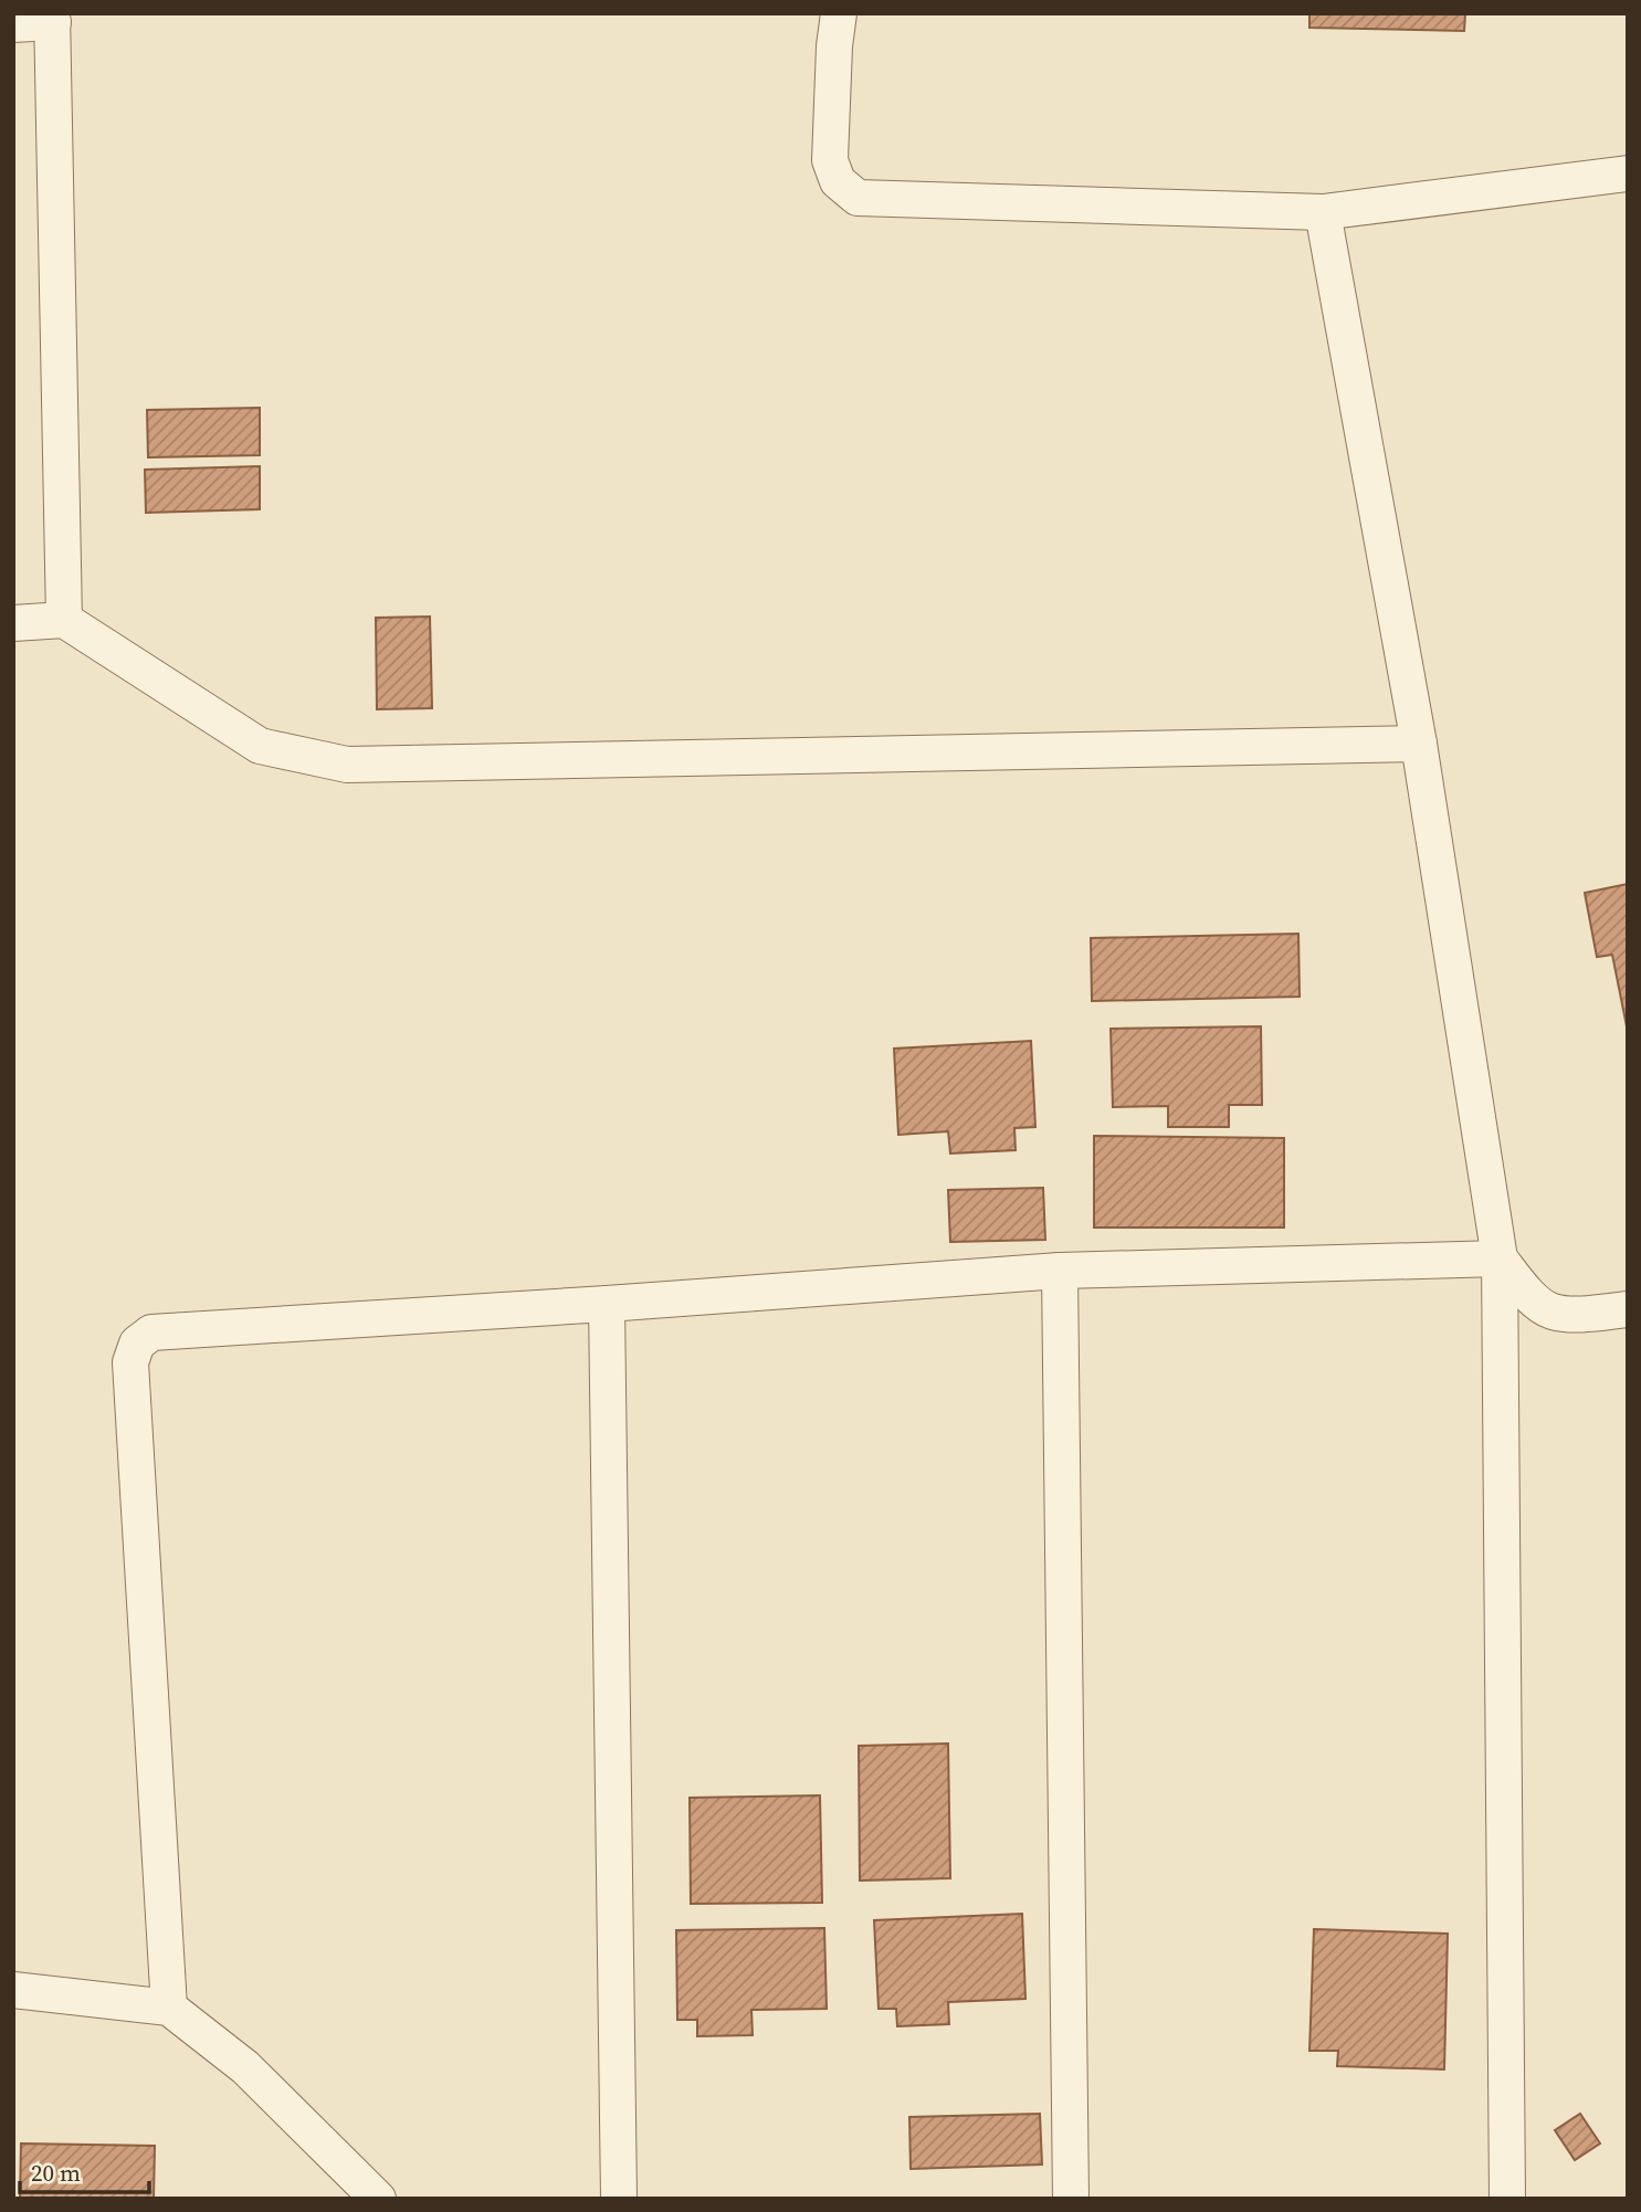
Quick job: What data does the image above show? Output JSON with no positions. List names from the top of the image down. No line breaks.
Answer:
{"scale_bar":"20 m"}
